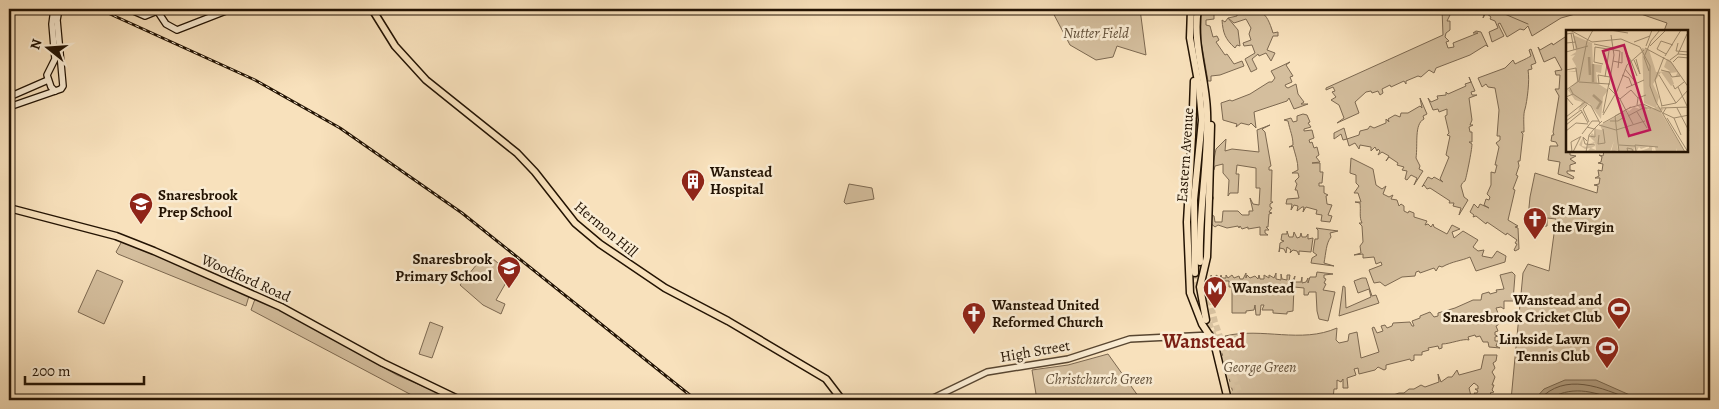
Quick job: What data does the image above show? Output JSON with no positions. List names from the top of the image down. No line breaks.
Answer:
{"streets":{"main road":["Eastern Avenue","Hermon Hill","Woodford Road"],"street":["High Street"]},"districts":["Wanstead"],"parks":["Nutter Field","George Green","Christchurch Green"],"places":{"building":["Wanstead Hospital"],"school or university":["Snaresbrook Prep School","Snaresbrook Primary School"],"church":["St Mary the Virgin","Wanstead United Reformed Church"],"metro station":["Wanstead"],"sports":["Wanstead and Snaresbrook Cricket Club","Linkside Lawn Tennis Club"]},"scale_bar":"200 m","north":"left"}
